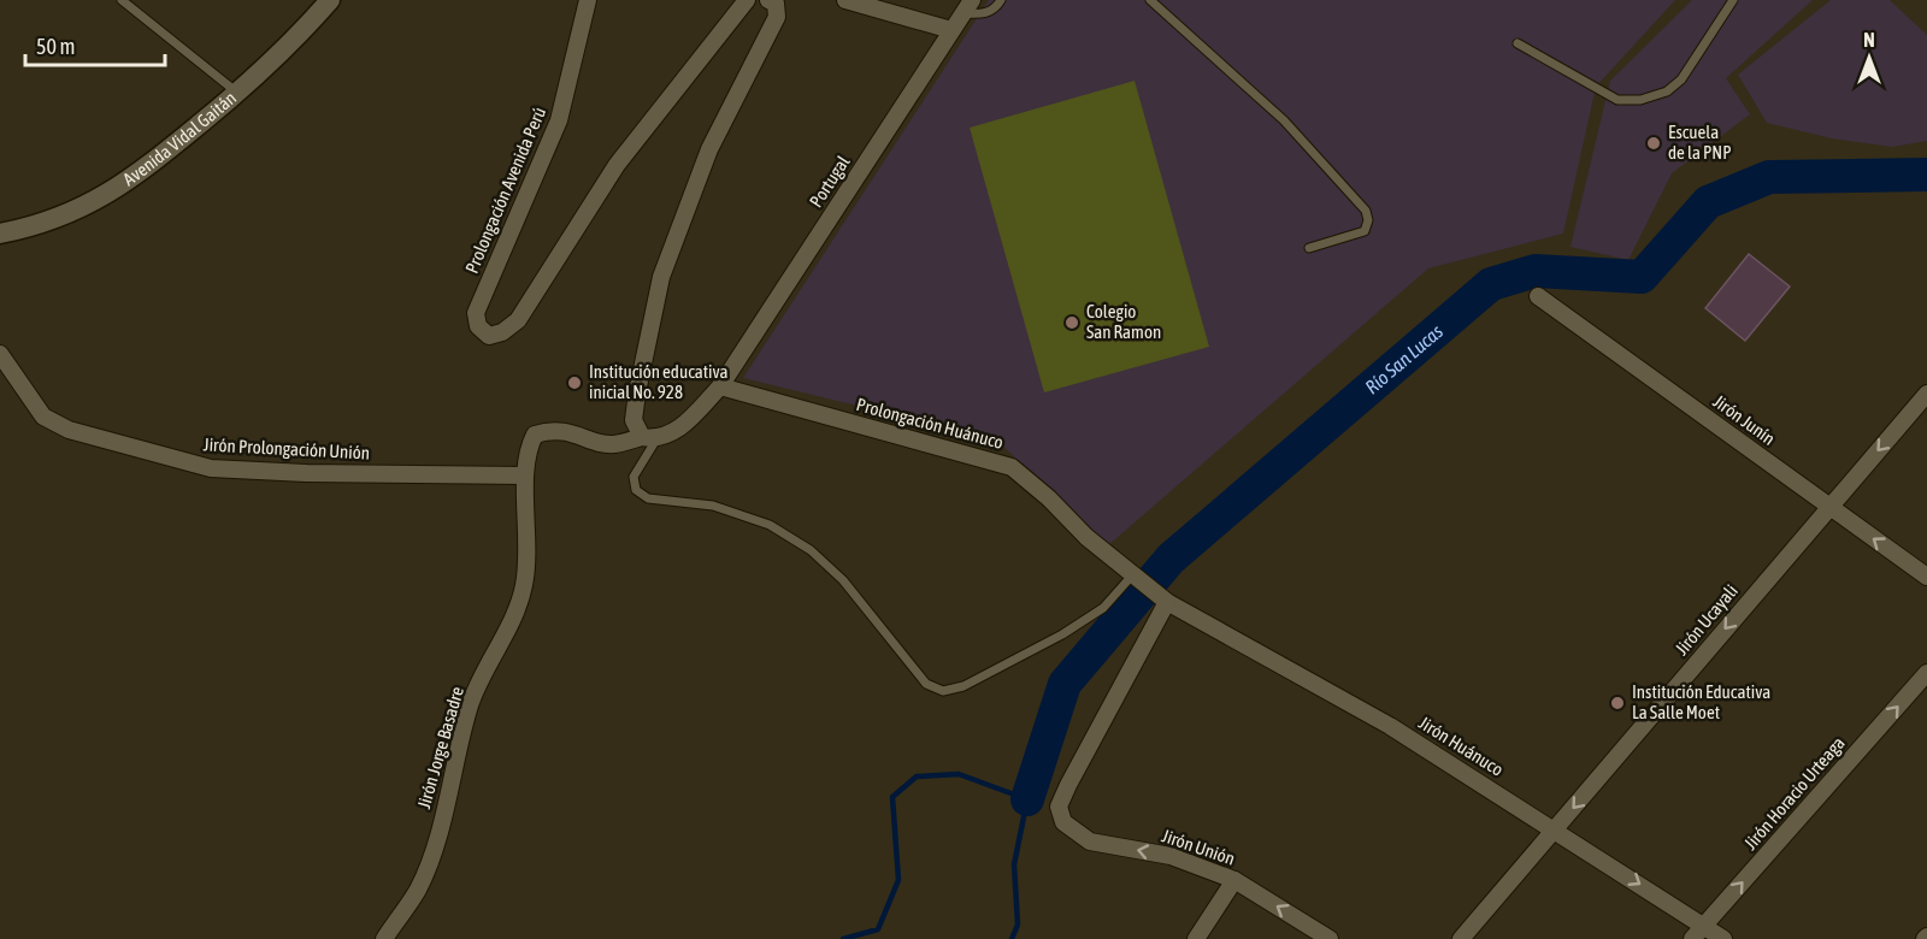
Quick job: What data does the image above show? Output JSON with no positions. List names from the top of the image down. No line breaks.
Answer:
{"streets":{"street":["Avenida Vidal Gaitán","Portugal","Prolongación Avenida Perú","Jirón Junín","Prolongación Huánuco","Jirón Prolongación Unión","Jirón Ucayali","Jirón Huánuco","Jirón Jorge Basadre","Jirón Horacio Urteaga","Jirón Unión"]},"crossings":[["Portugal","Prolongación Huánuco"],["Portugal","Jirón Jorge Basadre"],["Jirón Junín","Jirón Ucayali"],["Prolongación Huánuco","Jirón Huánuco"],["Prolongación Huánuco","Jirón Unión"],["Jirón Prolongación Unión","Jirón Jorge Basadre"],["Jirón Ucayali","Jirón Huánuco"],["Jirón Huánuco","Jirón Horacio Urteaga"],["Jirón Huánuco","Jirón Unión"]],"one_way":["Jirón Ucayali","Jirón Horacio Urteaga"],"water":["Río San Lucas"],"places":["Escuela de la PNP","Colegio San Ramon","Institución educativa inicial No. 928","Institución Educativa La Salle Moet"],"scale_bar":"50 m","north":"top"}
